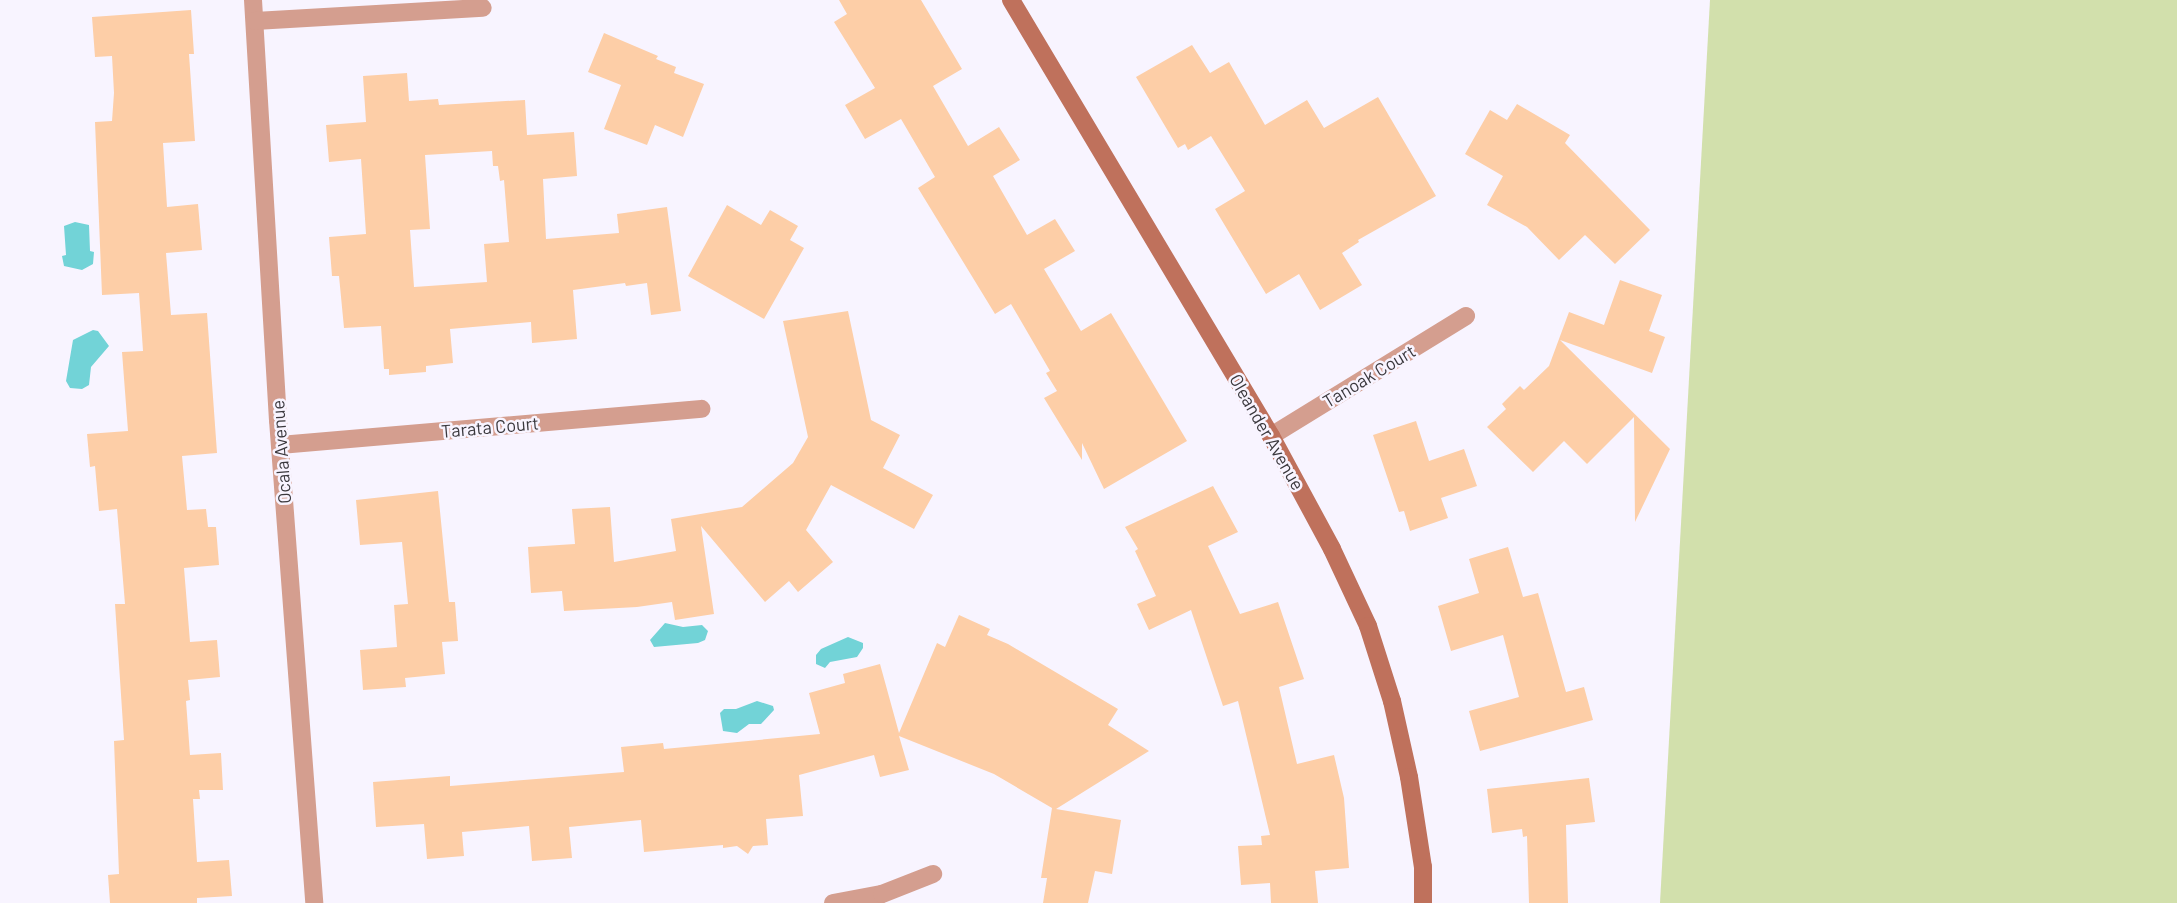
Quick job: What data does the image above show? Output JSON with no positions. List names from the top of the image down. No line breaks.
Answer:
{"streets":{"street":["Tanoak Court","Tarata Court","Oleander Avenue","Ocala Avenue"]},"crossings":[["Tanoak Court","Oleander Avenue"],["Tarata Court","Ocala Avenue"]]}
